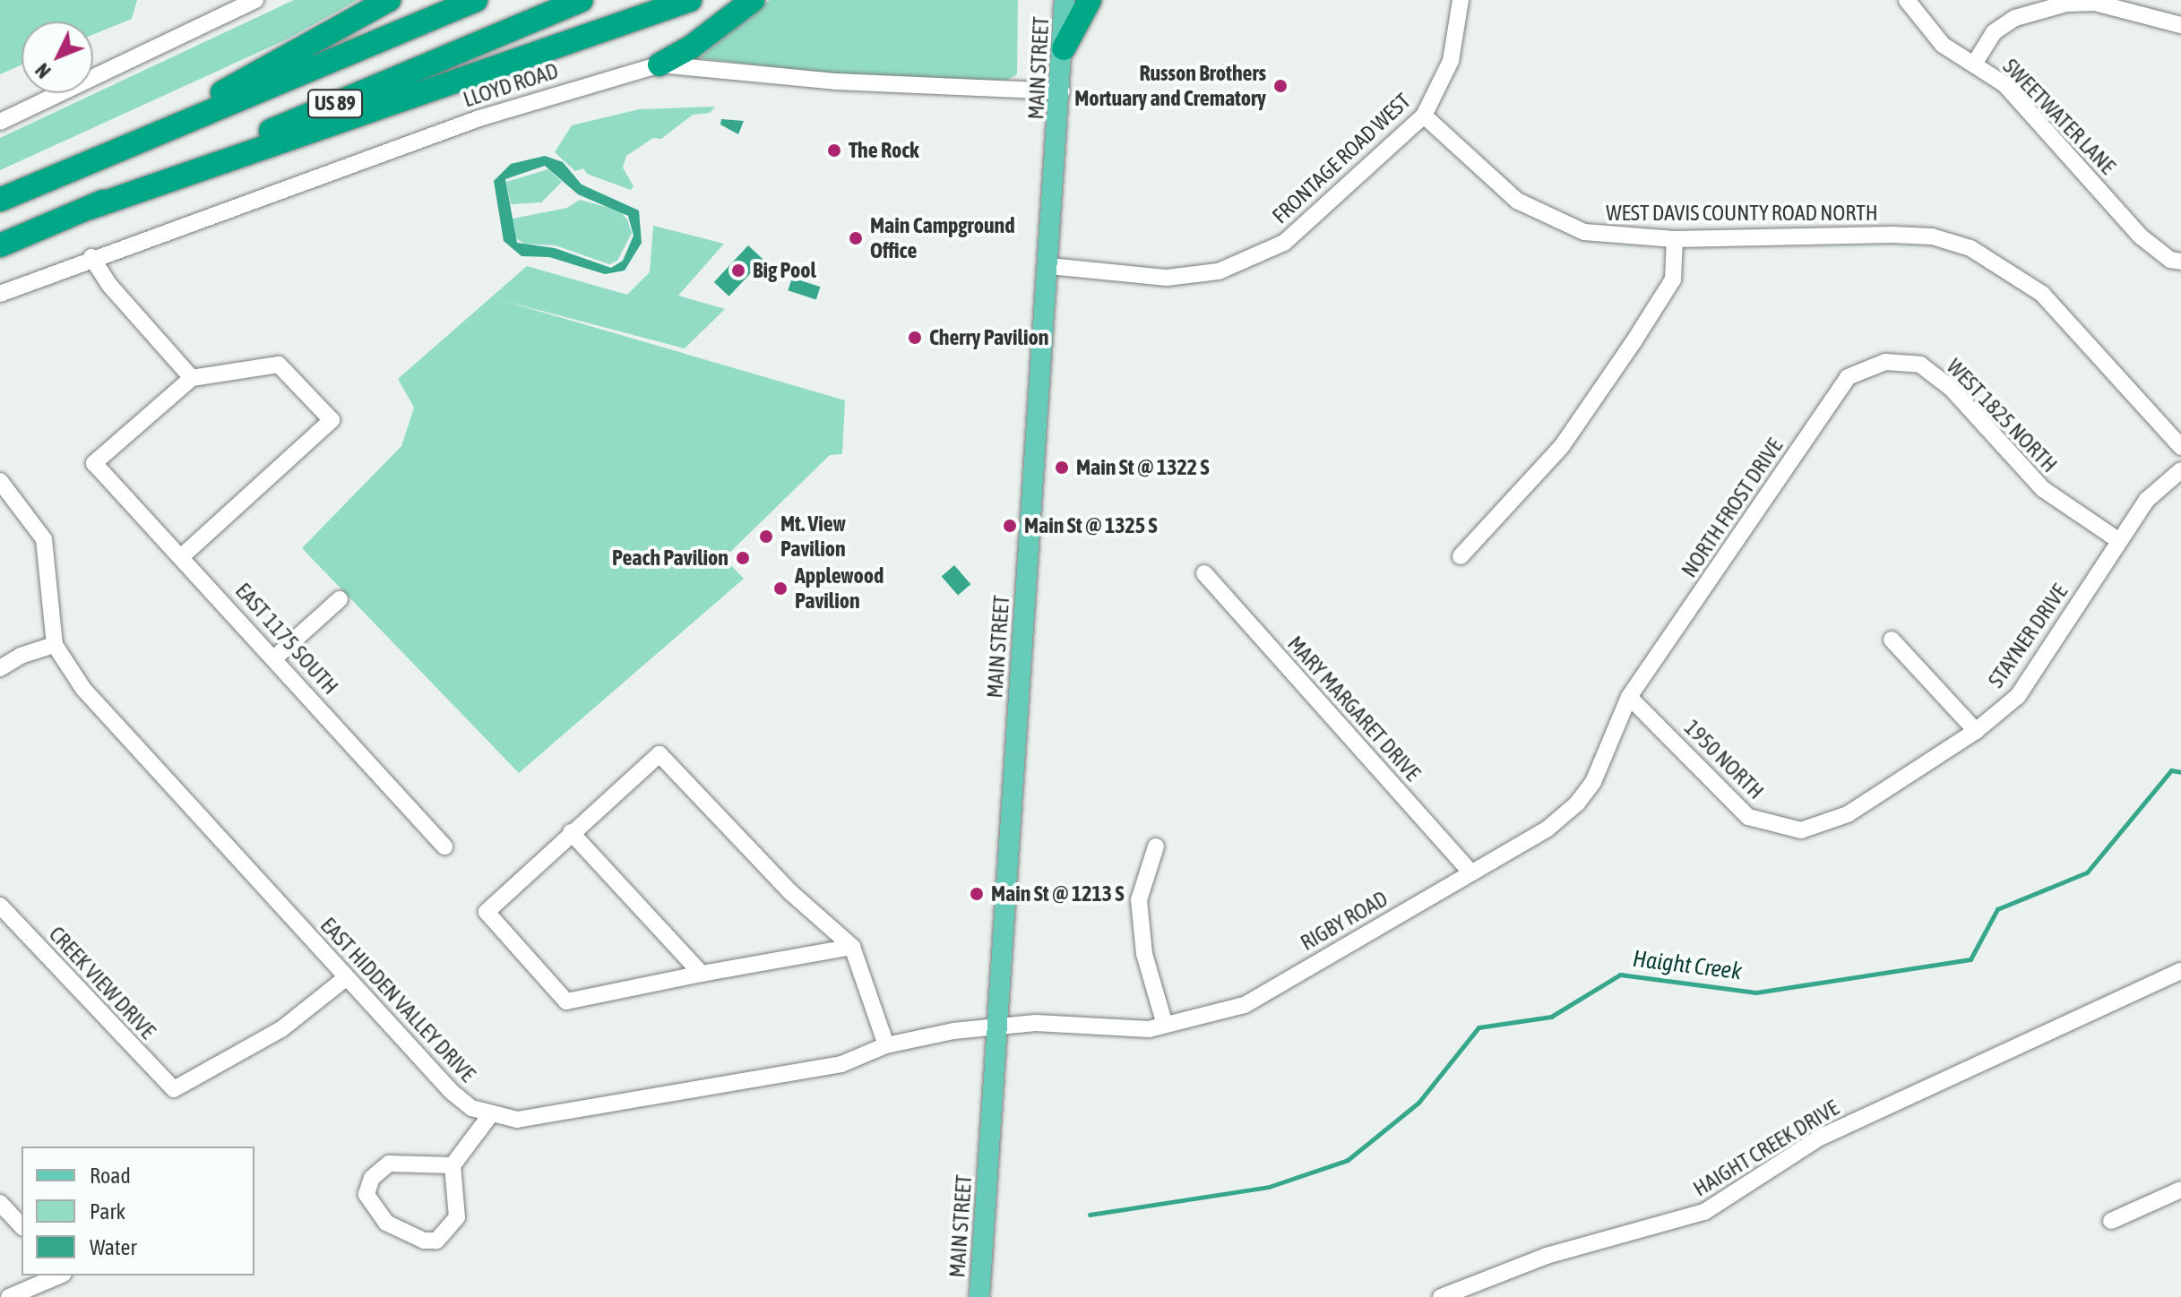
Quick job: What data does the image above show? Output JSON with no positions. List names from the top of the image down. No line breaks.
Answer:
{"streets":{"highway":["US 89"],"main road":["MAIN STREET"],"street":["LLOYD ROAD","SWEETWATER LANE","FRONTAGE ROAD WEST","WEST DAVIS COUNTY ROAD NORTH","WEST 1825 NORTH","NORTH FROST DRIVE","STAYNER DRIVE","EAST 1175 SOUTH","MARY MARGARET DRIVE","1950 NORTH","RIGBY ROAD","CREEK VIEW DRIVE","EAST HIDDEN VALLEY DRIVE","HAIGHT CREEK DRIVE"]},"crossings":[["MAIN STREET","LLOYD ROAD"],["MAIN STREET","FRONTAGE ROAD WEST"],["MAIN STREET","RIGBY ROAD"],["MAIN STREET","EAST HIDDEN VALLEY DRIVE"],["FRONTAGE ROAD WEST","WEST DAVIS COUNTY ROAD NORTH"],["WEST 1825 NORTH","NORTH FROST DRIVE"],["WEST 1825 NORTH","STAYNER DRIVE"],["NORTH FROST DRIVE","1950 NORTH"],["NORTH FROST DRIVE","RIGBY ROAD"],["STAYNER DRIVE","1950 NORTH"],["MARY MARGARET DRIVE","RIGBY ROAD"],["1950 NORTH","RIGBY ROAD"],["RIGBY ROAD","EAST HIDDEN VALLEY DRIVE"],["CREEK VIEW DRIVE","EAST HIDDEN VALLEY DRIVE"]],"water":["Haight Creek"],"places":["Russon Brothers Mortuary and Crematory","The Rock","Main Campground Office","Big Pool","Cherry Pavilion","Main St @ 1322 S","Main St @ 1325 S","Mt. View Pavilion","Peach Pavilion","Applewood Pavilion","Main St @ 1213 S"],"legend":["Road","Park","Water"],"north":"bottom left"}
